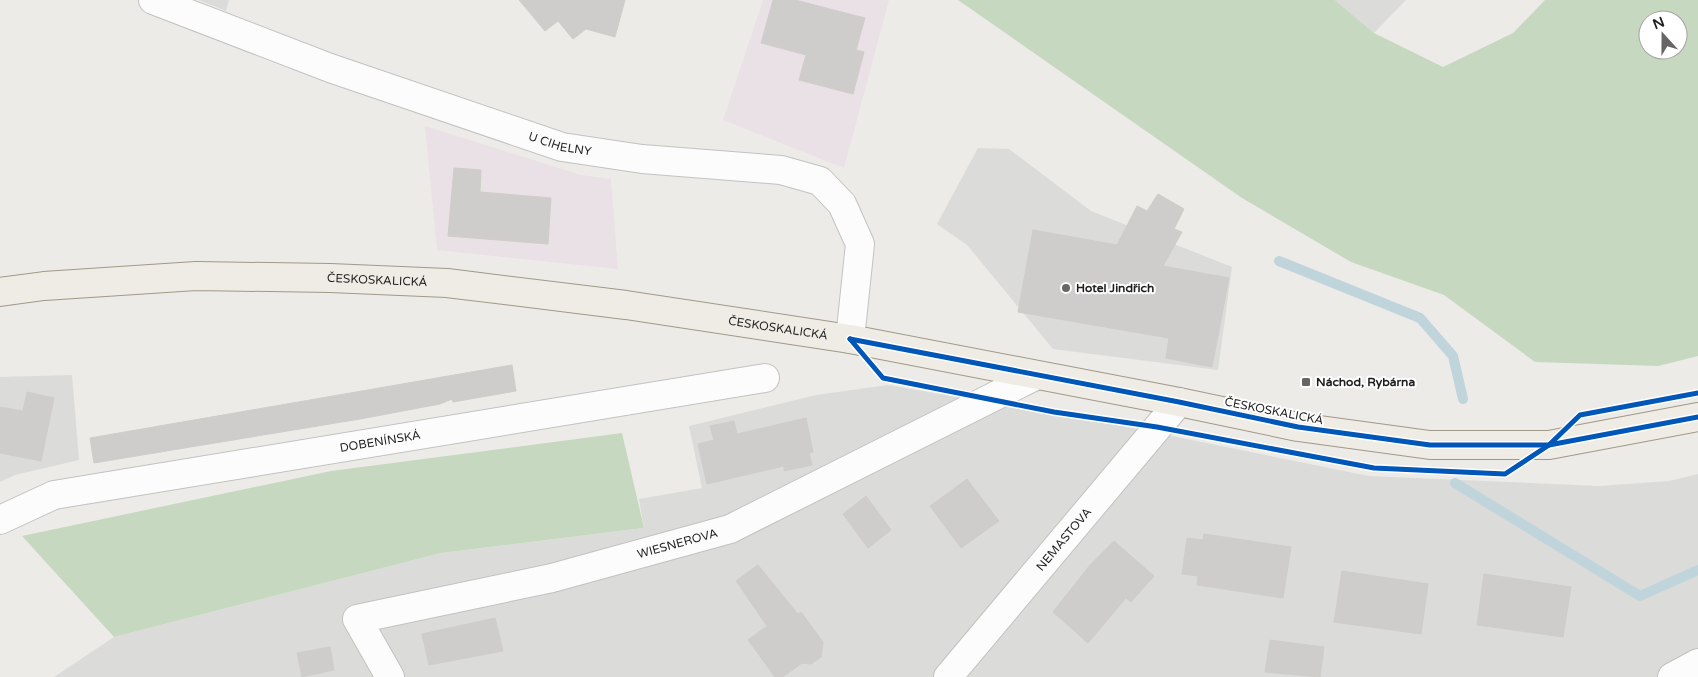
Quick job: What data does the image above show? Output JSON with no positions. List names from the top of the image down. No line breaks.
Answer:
{"streets":{"main road":["ČESKOSKALICKÁ"],"street":["U CIHELNY","DOBENÍNSKÁ","NEMASTOVA","WIESNEROVA"]},"crossings":[["U CIHELNY","ČESKOSKALICKÁ"],["ČESKOSKALICKÁ","NEMASTOVA"],["ČESKOSKALICKÁ","WIESNEROVA"]],"places":{"other":["Hotel Jindřich"],"transit":["Náchod, Rybárna"]},"north":"top"}
